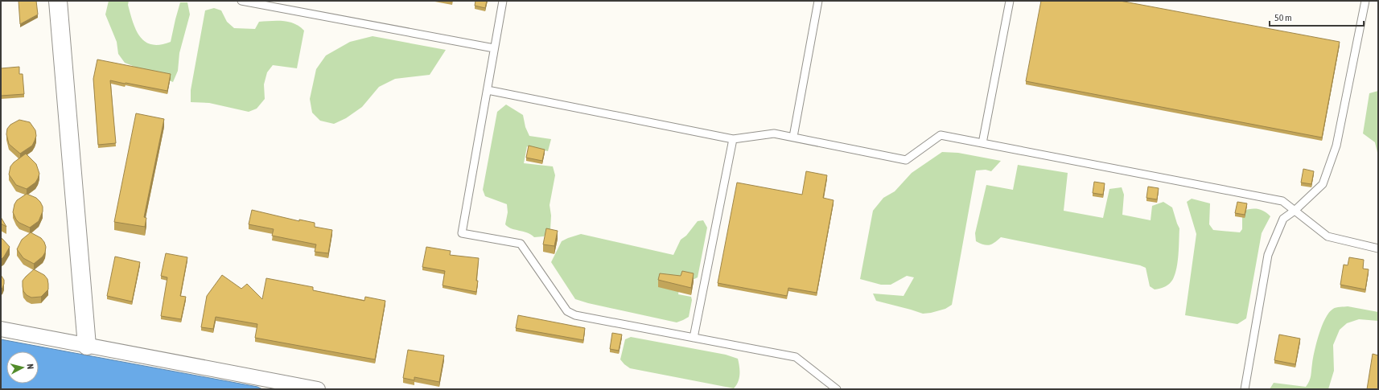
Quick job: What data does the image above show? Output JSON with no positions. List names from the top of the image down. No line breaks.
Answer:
{"scale_bar":"50 m","north":"right"}
